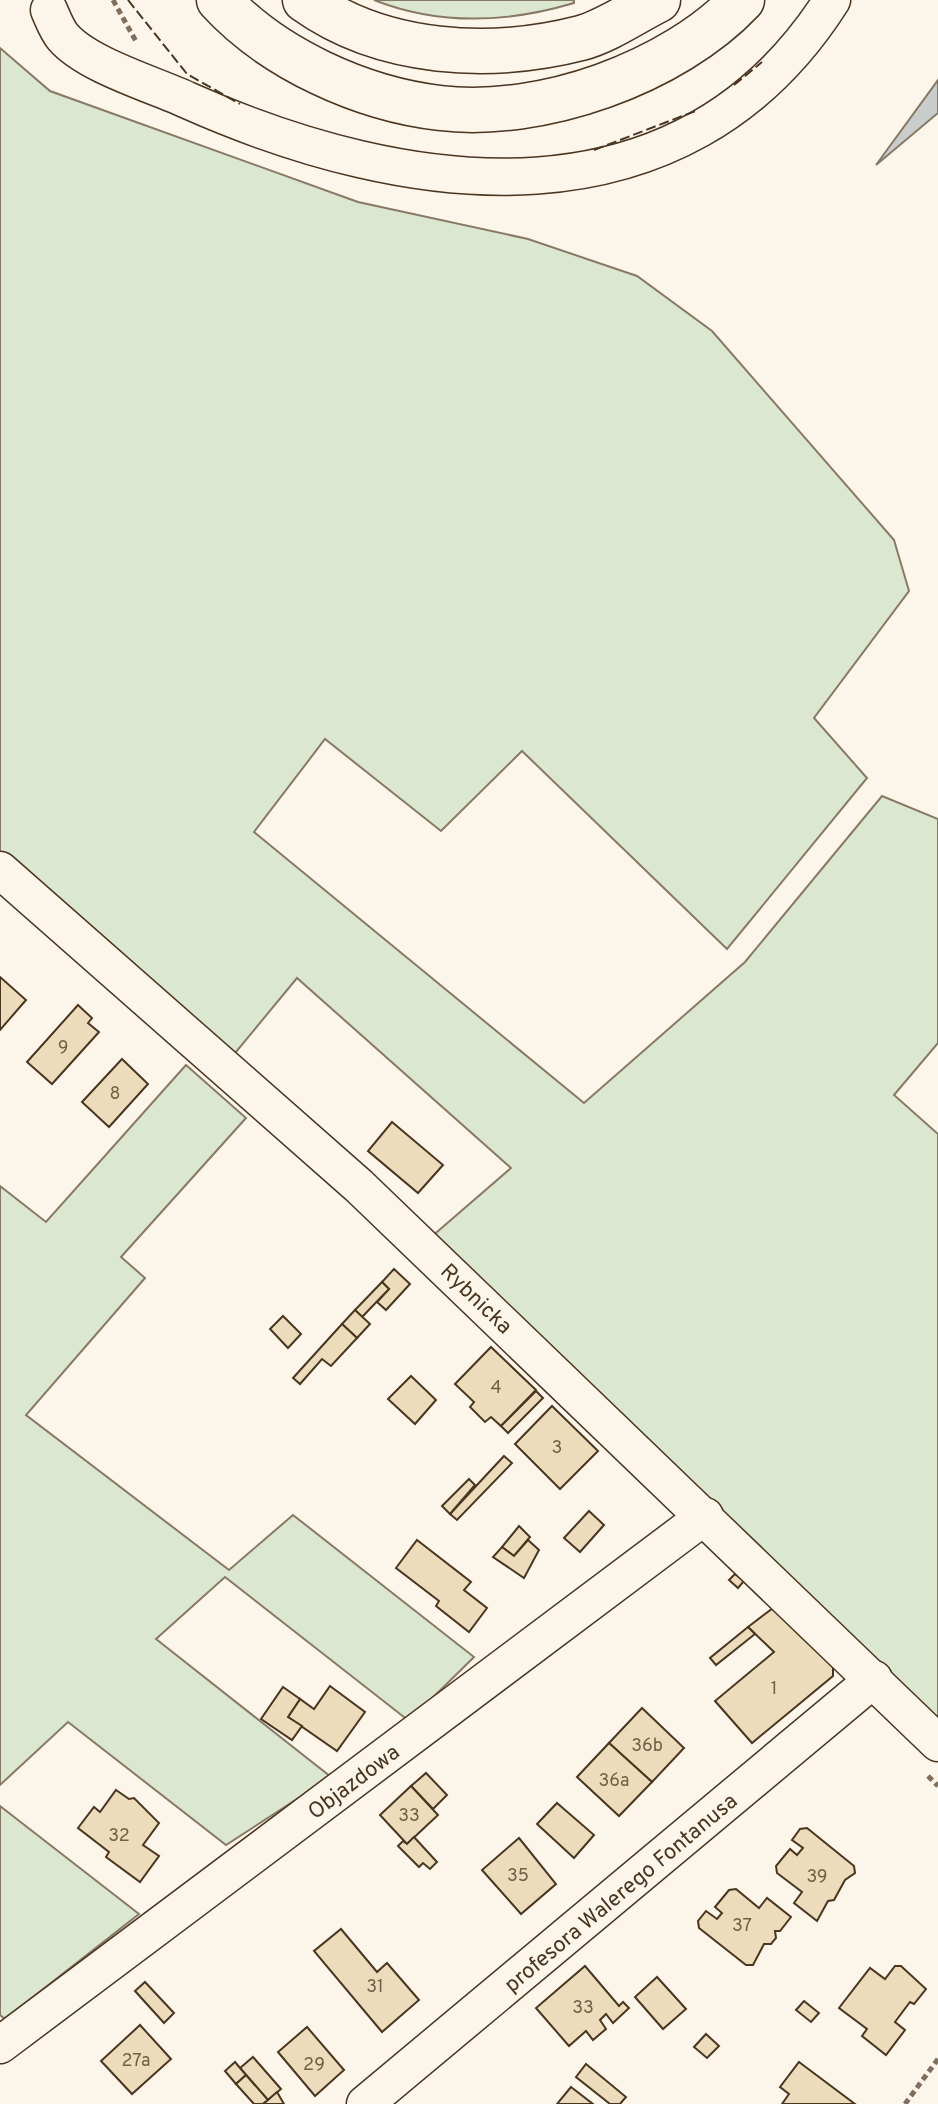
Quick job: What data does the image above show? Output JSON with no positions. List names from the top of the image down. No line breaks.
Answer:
{"streets":{"street":["Rybnicka","Objazdowa","profesora Walerego Fontanusa"]},"crossings":[["Rybnicka","Objazdowa"],["Rybnicka","profesora Walerego Fontanusa"]],"house_numbers":["9","8","4","3","1","36b","36a","33","32","35","39","37","31","33","27a","29"]}
